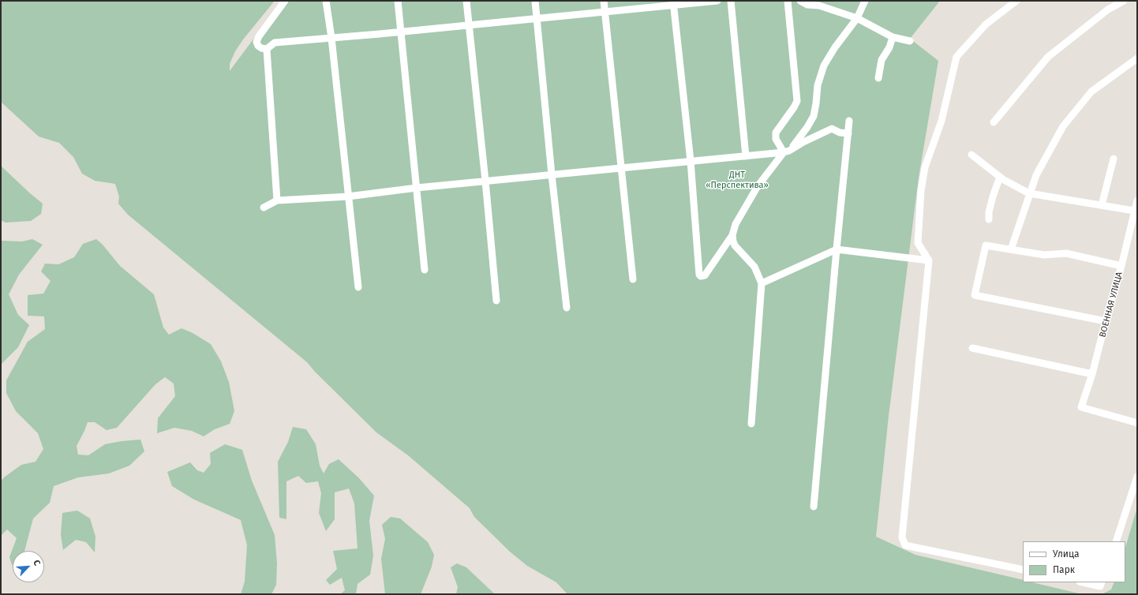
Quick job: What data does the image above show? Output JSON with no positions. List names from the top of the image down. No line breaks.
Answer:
{"streets":{"street":["ВОЕННАЯ УЛИЦА"]},"parks":["ДНТ «Перспектива»"],"legend":["Улица","Парк"],"north":"top right"}
